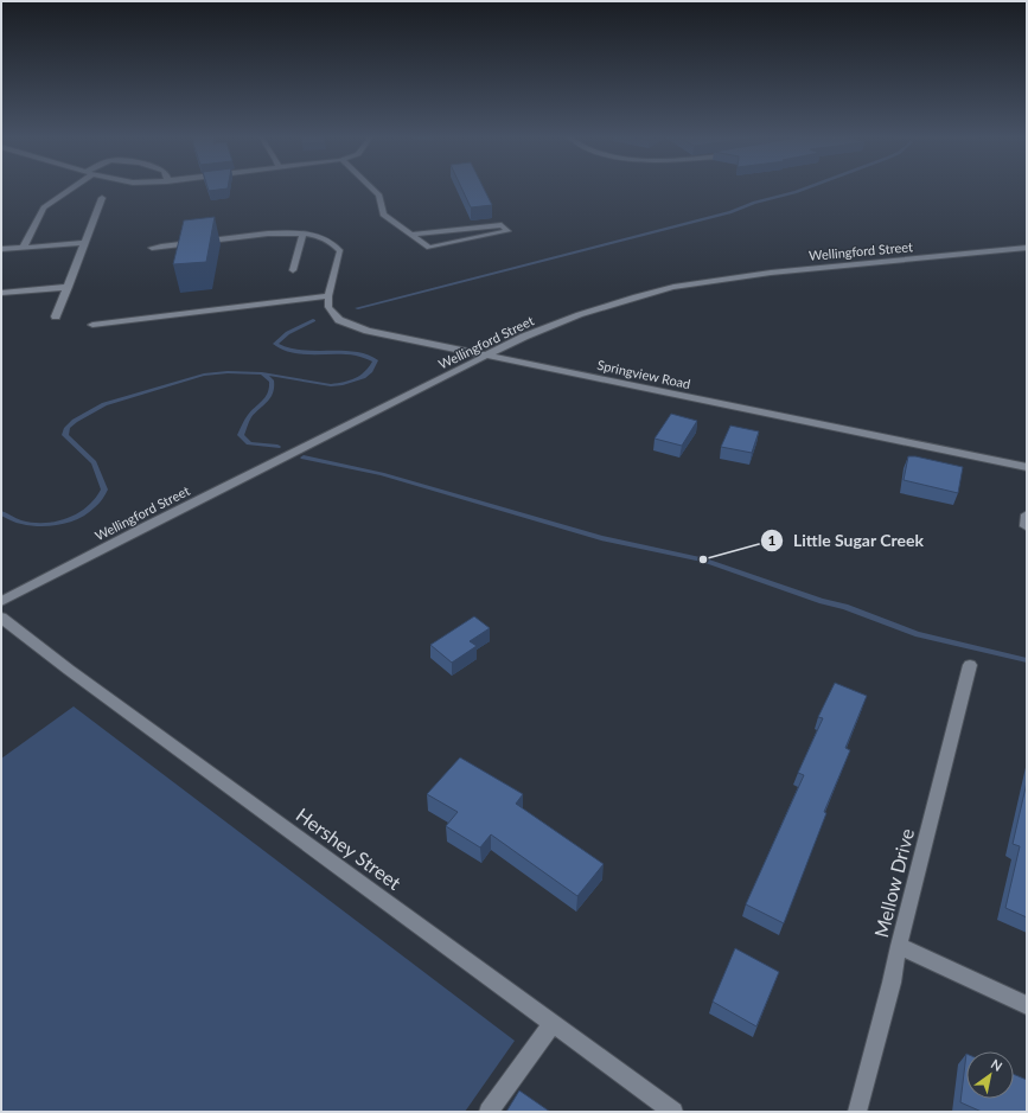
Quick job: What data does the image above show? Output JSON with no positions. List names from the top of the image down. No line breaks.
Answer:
{"streets":{"street":["Wellingford Street","Springview Road","Hershey Street","Mellow Drive"]},"crossings":[["Wellingford Street","Springview Road"]],"places":["Little Sugar Creek"],"north":"top right"}
